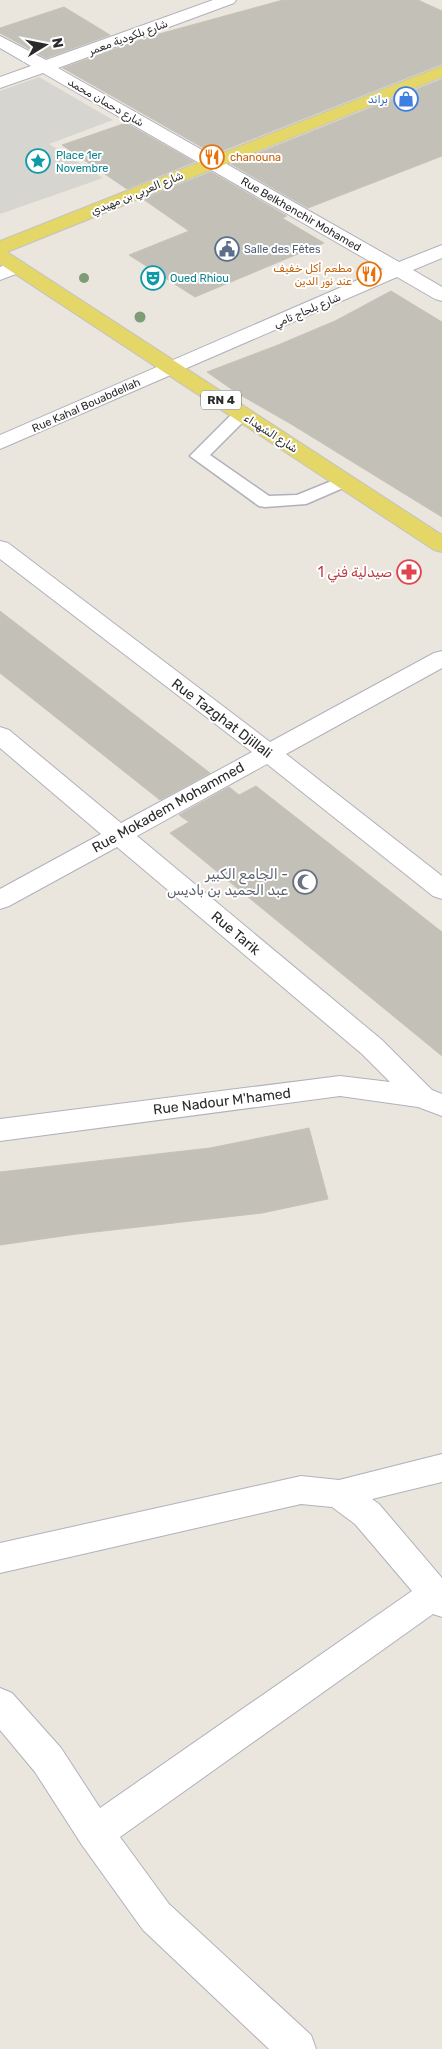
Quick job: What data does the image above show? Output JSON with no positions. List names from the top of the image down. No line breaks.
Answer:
{"streets":{"main road":["شارع العربي بن مهيدي","RN 4","شارع الشهداء"],"street":["شارع بلكودية معمر","شارع دحمان محمد","Rue Belkhenchir Mohamed","شارع بلحاج تامي","Rue Kahal Bouabdellah","Rue Tazghat Djillali","Rue Mokadem Mohammed","Rue Tarik","Rue Nadour M'hamed"]},"crossings":[["شارع بلكودية معمر","شارع دحمان محمد"],["شارع دحمان محمد","شارع العربي بن مهيدي"],["شارع دحمان محمد","Rue Belkhenchir Mohamed"],["شارع العربي بن مهيدي","Rue Belkhenchir Mohamed"],["Rue Belkhenchir Mohamed","شارع بلحاج تامي"],["شارع بلحاج تامي","Rue Kahal Bouabdellah"],["شارع بلحاج تامي","شارع الشهداء"],["Rue Kahal Bouabdellah","شارع الشهداء"],["Rue Tazghat Djillali","Rue Mokadem Mohammed"],["Rue Mokadem Mohammed","Rue Tarik"],["Rue Tarik","Rue Nadour M'hamed"]],"places":{"shop":["براند"],"restaurant":["chanouna","مطعم أكل خفيف عند نور الدين"],"place":["Place 1er Novembre"],"public building":["Salle des Fêtes"],"theatre":["Oued Rhiou"],"pharmacy":["صيدلية فني 1"],"mosque":["الجامع الكبير - عبد الحميد بن باديس"]},"north":"right"}
